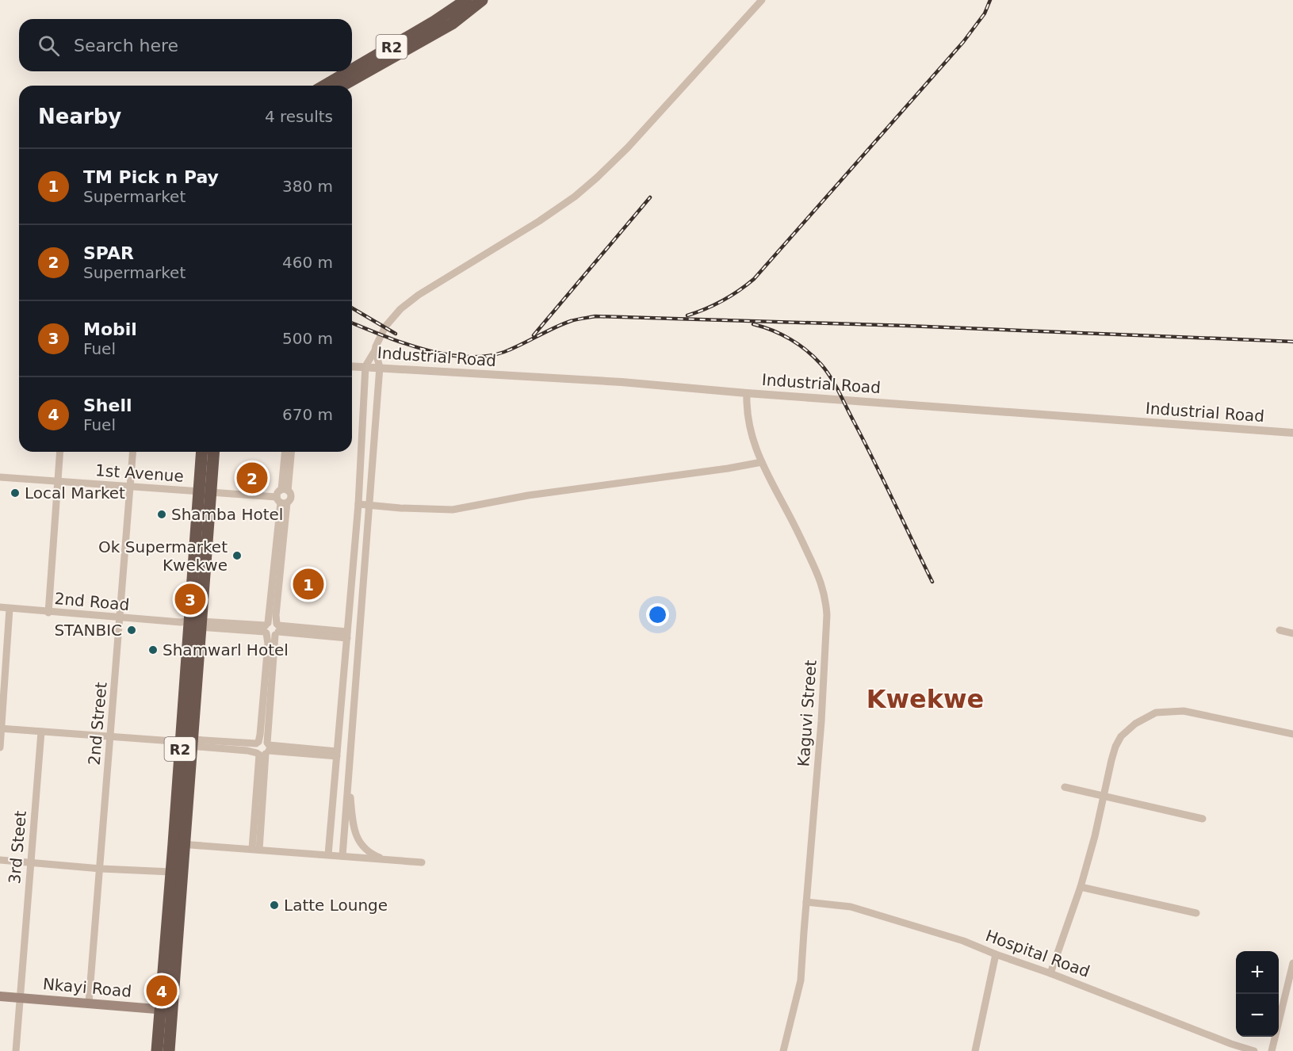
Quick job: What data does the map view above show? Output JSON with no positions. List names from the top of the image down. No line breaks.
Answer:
{"streets":{"highway":["R2"],"main road":["Nkayi Road"],"street":["Industrial Road","1st Avenue","2nd Road","Kaguvi Street","2nd Street","3rd Steet","Hospital Road"]},"crossings":[["R2","1st Avenue"],["R2","2nd Road"],["R2","Nkayi Road"],["Industrial Road","Kaguvi Street"],["1st Avenue","2nd Street"],["2nd Road","2nd Street"],["Kaguvi Street","Hospital Road"],["2nd Street","Nkayi Road"],["3rd Steet","Nkayi Road"]],"districts":["Kwekwe"],"places":["Local Market","Shamba Hotel","Ok Supermarket Kwekwe","STANBIC","Shamwarl Hotel","Latte Lounge"],"page":{"search":"Search here","heading":["Nearby","4 results"],"list":[{"mark":"1","name":"TM Pick n Pay","note":"Supermarket","value":"380 m"},{"mark":"2","name":"SPAR","note":"Supermarket","value":"460 m"},{"mark":"3","name":"Mobil","note":"Fuel","value":"500 m"},{"mark":"4","name":"Shell","note":"Fuel","value":"670 m"}],"pins":["2","1","3","4"],"map_buttons":["+","−"]}}
